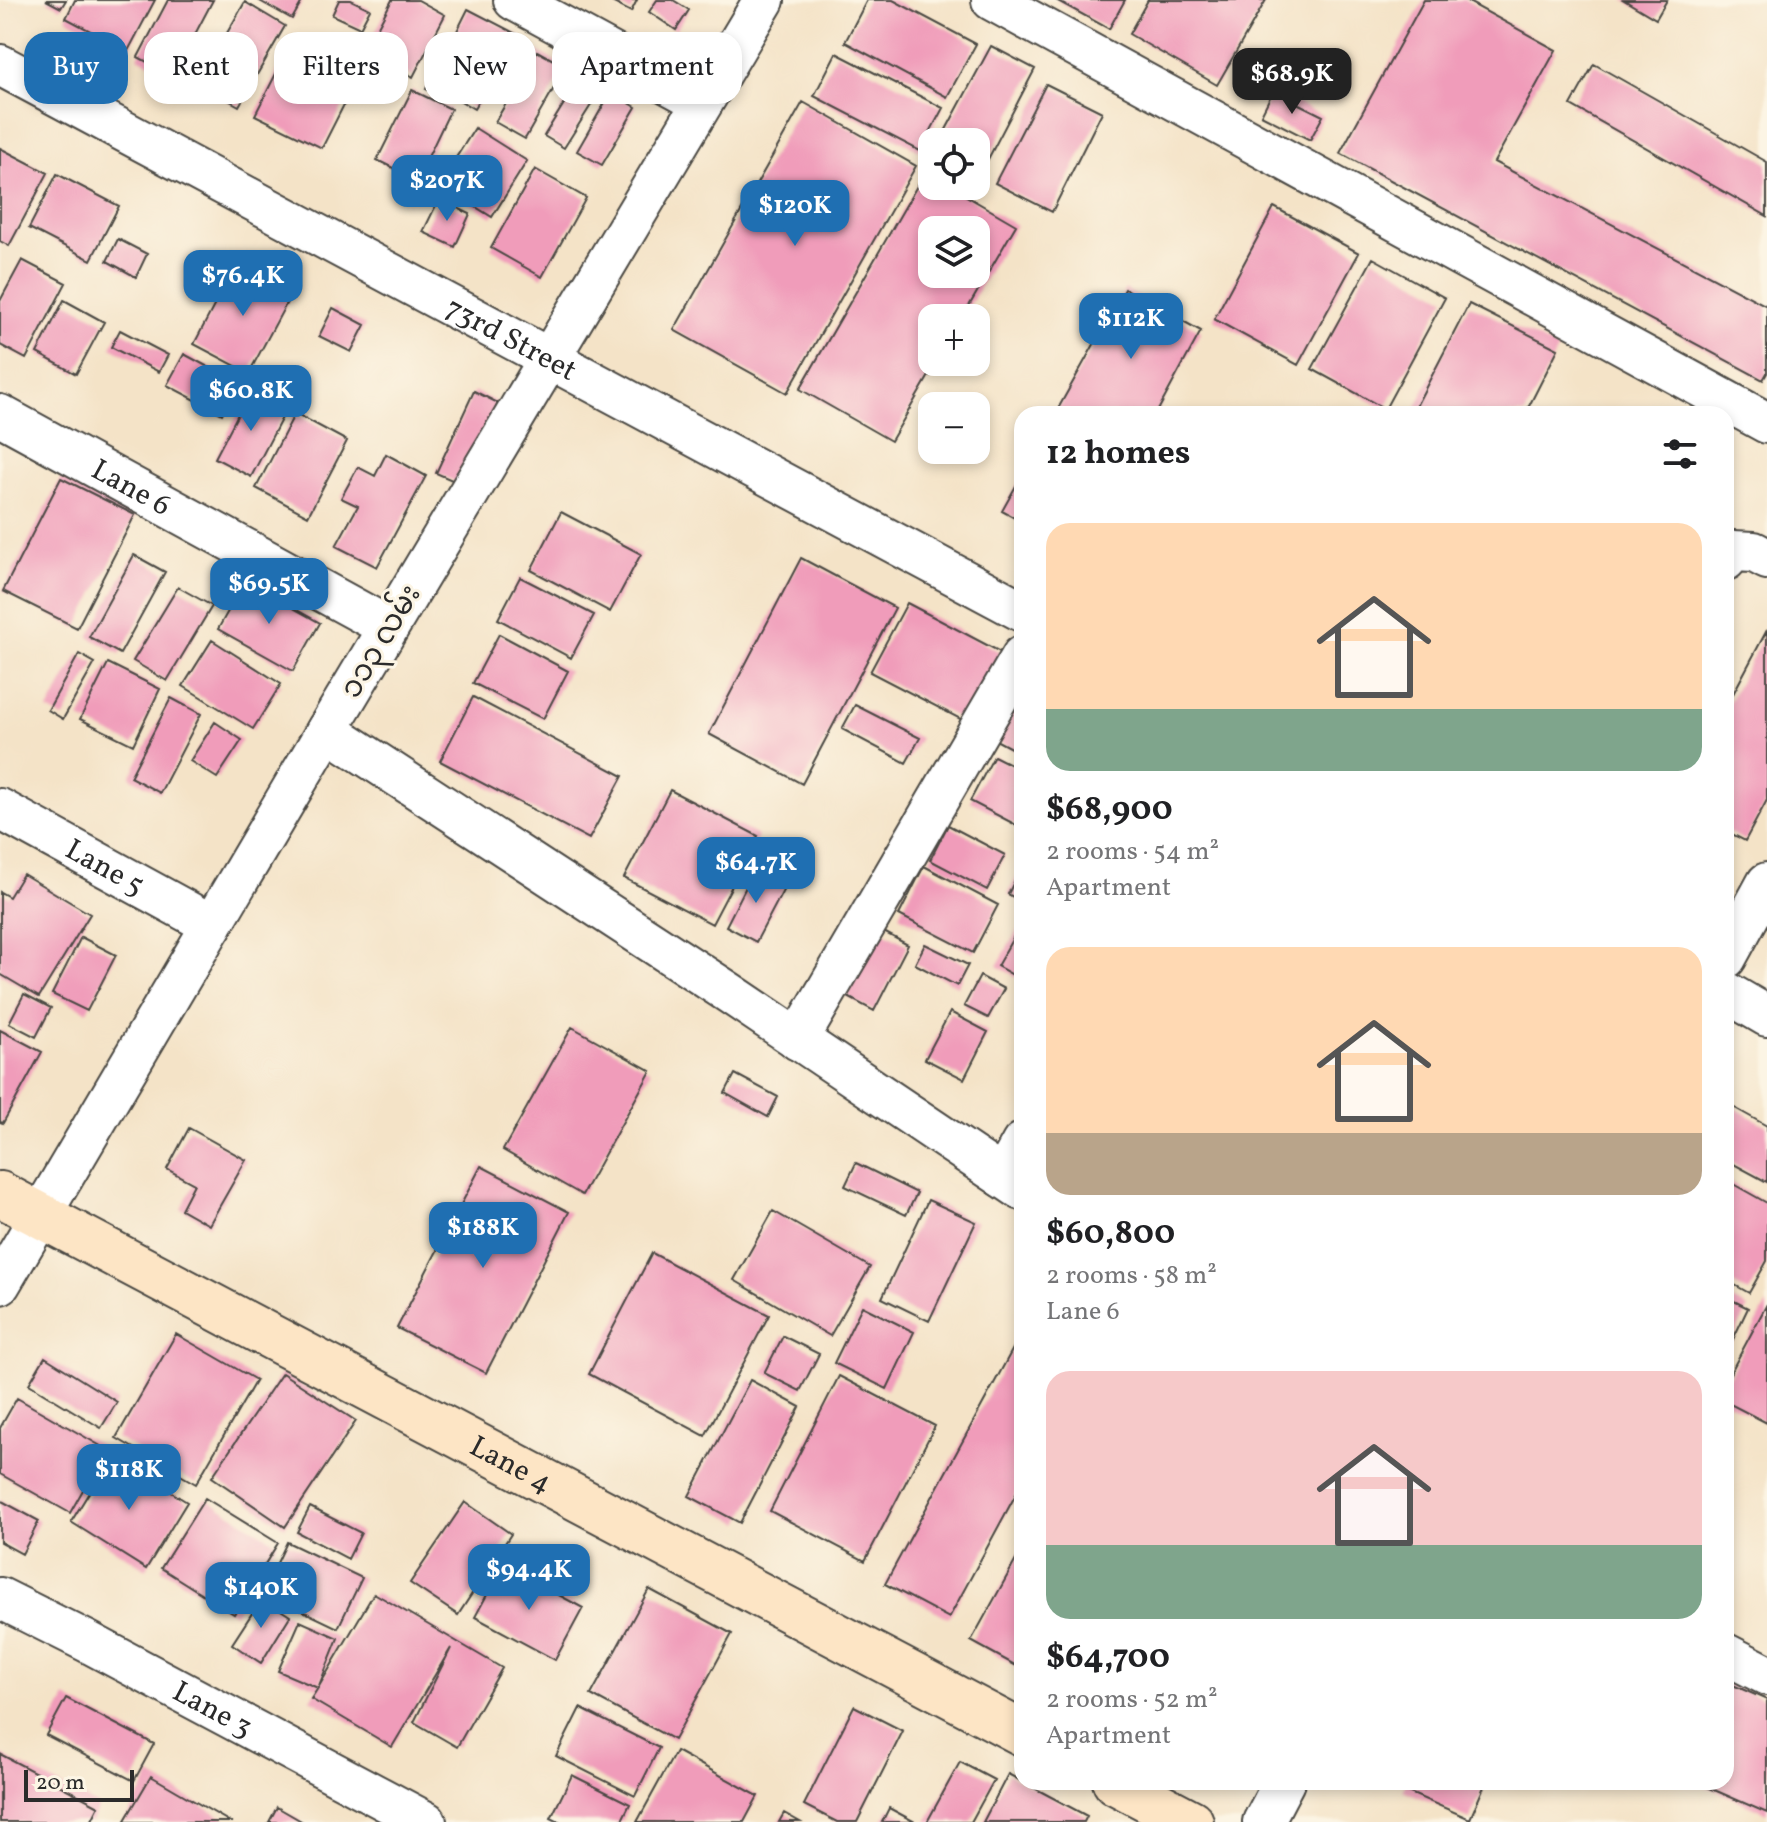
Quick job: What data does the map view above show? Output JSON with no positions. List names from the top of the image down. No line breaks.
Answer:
{"streets":{"street":["73rd Street","Lane 6","၁၁၃ လမ်း","Lane 5","Lane 4","Lane 3"]},"crossings":[["73rd Street","၁၁၃ လမ်း"],["Lane 6","၁၁၃ လမ်း"],["၁၁၃ လမ်း","Lane 5"],["၁၁၃ လမ်း","Lane 4"]],"scale_bar":"20 m","page":{"chip":["Buy","Rent","Filters","New","Apartment"],"price":["$68.9K","$207K","$120K","$76.4K","$112K","$60.8K","$69.5K","$64.7K","$188K","$118K","$94.4K","$140K"],"map_buttons":["+","−"],"heading":"12 homes","list":[{"name":"$68,900","note":"2 rooms · 54 m² · Apartment"},{"name":"$60,800","note":"2 rooms · 58 m² · Lane 6"},{"name":"$64,700","note":"2 rooms · 52 m² · Apartment"}],"scale":"20 m"}}
